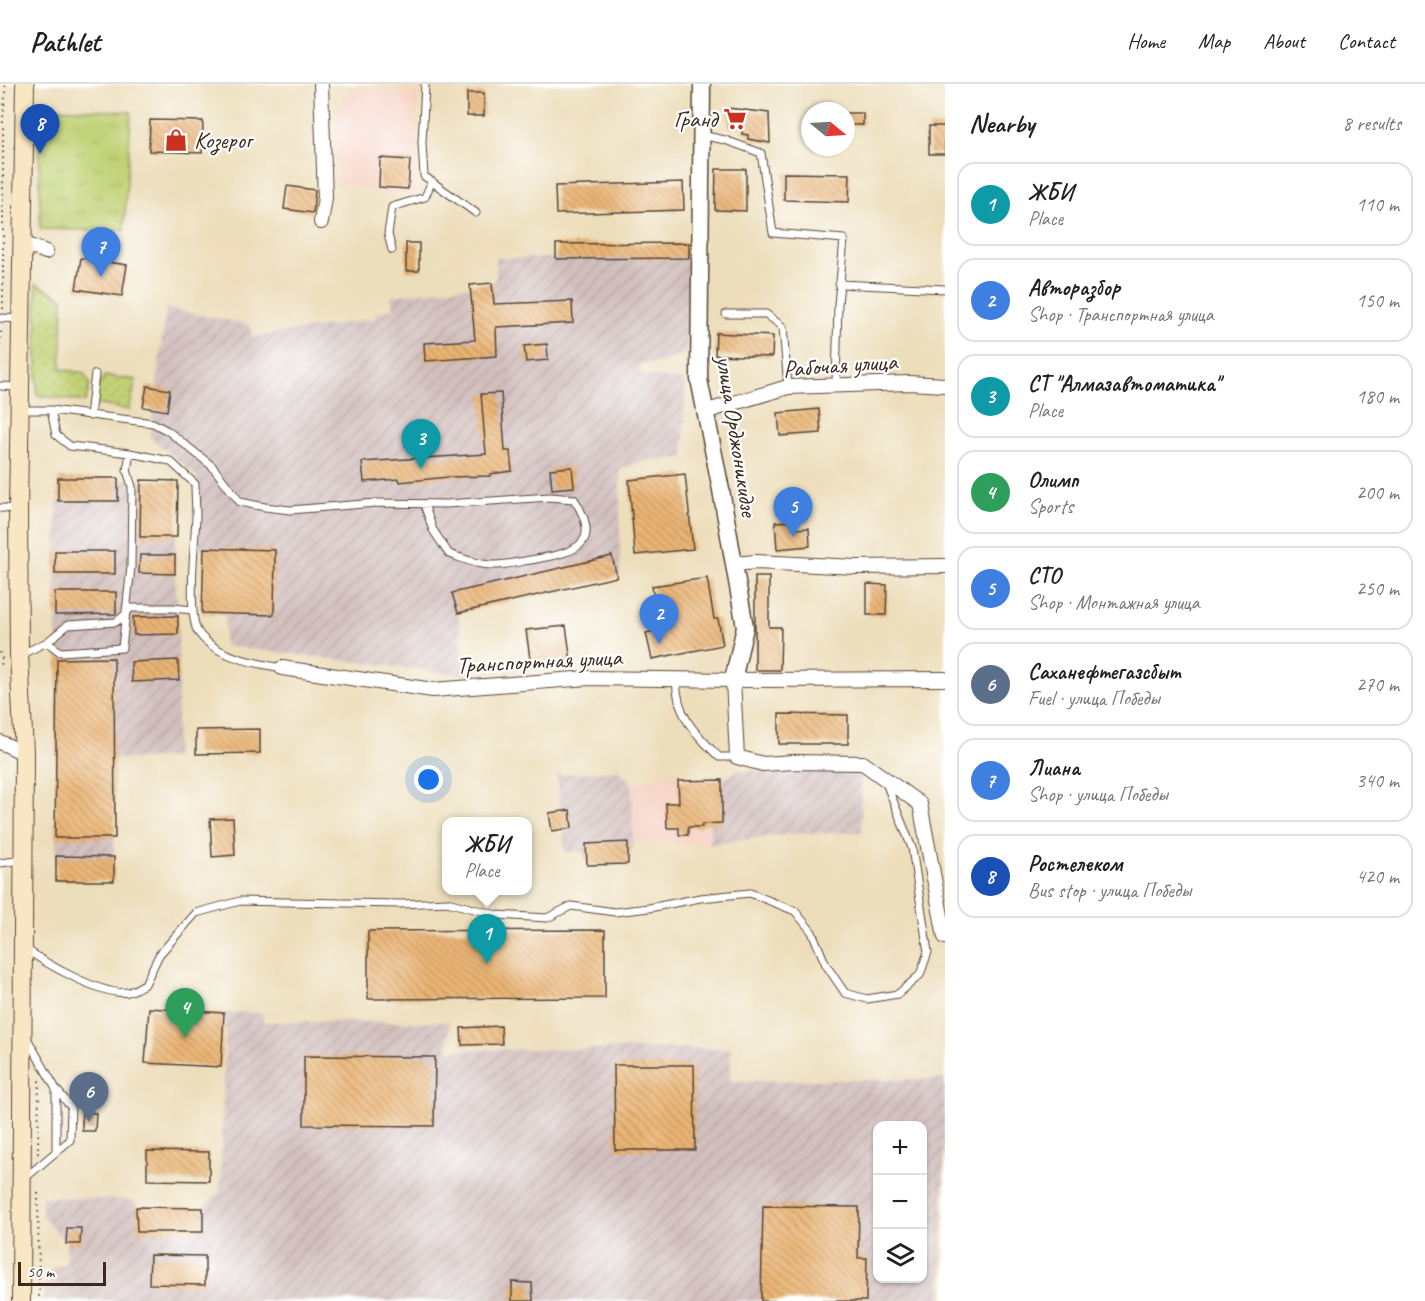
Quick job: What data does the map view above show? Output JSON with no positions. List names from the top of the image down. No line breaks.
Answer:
{"streets":{"street":["Рабочая улица","улица Орджоникидзе","Транспортная улица"]},"crossings":[["Рабочая улица","улица Орджоникидзе"],["улица Орджоникидзе","Транспортная улица"]],"places":{"supermarket":["Гранд"],"shop":["Козерог"]},"scale_bar":"50 m","north":"right","page":{"header":"Pathlet","nav":["Home","Map","About","Contact"],"heading":["Nearby","8 results"],"pins":["8","7","3","5","2","1","4","6"],"list":[{"mark":"1","name":"ЖБИ","note":"Place","value":"110 m"},{"mark":"2","name":"Авторазбор","note":"Shop · Транспортная улица","value":"150 m"},{"mark":"3","name":"СТ \"Алмазавтоматика\"","note":"Place","value":"180 m"},{"mark":"4","name":"Олимп","note":"Sports","value":"200 m"},{"mark":"5","name":"СТО","note":"Shop · Монтажная улица","value":"250 m"},{"mark":"6","name":"Саханефтегазсбыт","note":"Fuel · улица Победы","value":"270 m"},{"mark":"7","name":"Лиана","note":"Shop · улица Победы","value":"340 m"},{"mark":"8","name":"Ростелеком","note":"Bus stop · улица Победы","value":"420 m"}],"popup":["ЖБИ","Place"],"map_buttons":["+","−"],"scale":"50 m"}}
